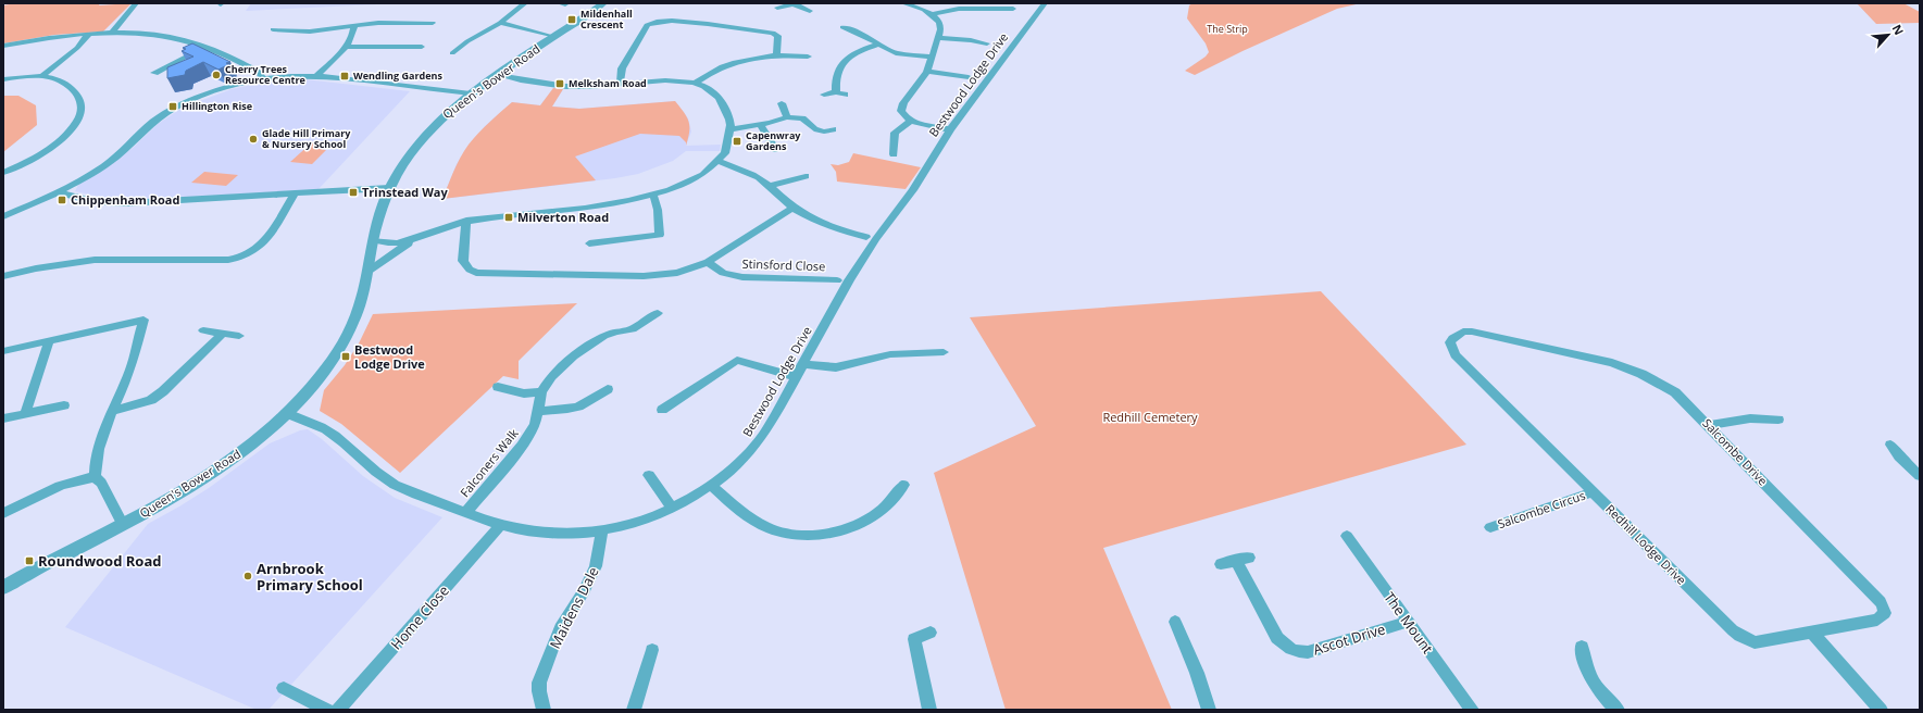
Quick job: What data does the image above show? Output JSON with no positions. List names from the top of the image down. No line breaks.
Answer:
{"streets":{"street":["Queen's Bower Road","Bestwood Lodge Drive","Stinsford Close","Salcombe Drive","Falconers Walk","Salcombe Circus","Redhill Lodge Drive","Maidens Dale","Home Close","The Mount","Ascot Drive"]},"crossings":[["Queen's Bower Road","Bestwood Lodge Drive"],["Bestwood Lodge Drive","Falconers Walk"],["Bestwood Lodge Drive","Maidens Dale"],["Bestwood Lodge Drive","Home Close"],["Salcombe Drive","Redhill Lodge Drive"],["Salcombe Circus","Redhill Lodge Drive"],["The Mount","Ascot Drive"]],"parks":["The Strip","Redhill Cemetery"],"places":{"transit":["Mildenhall Crescent","Wendling Gardens","Melksham Road","Hillington Rise","Capenwray Gardens","Trinstead Way","Chippenham Road","Milverton Road","Bestwood Lodge Drive","Roundwood Road"],"other":["Cherry Trees Resource Centre","Glade Hill Primary & Nursery School","Arnbrook Primary School"]},"north":"top right"}
